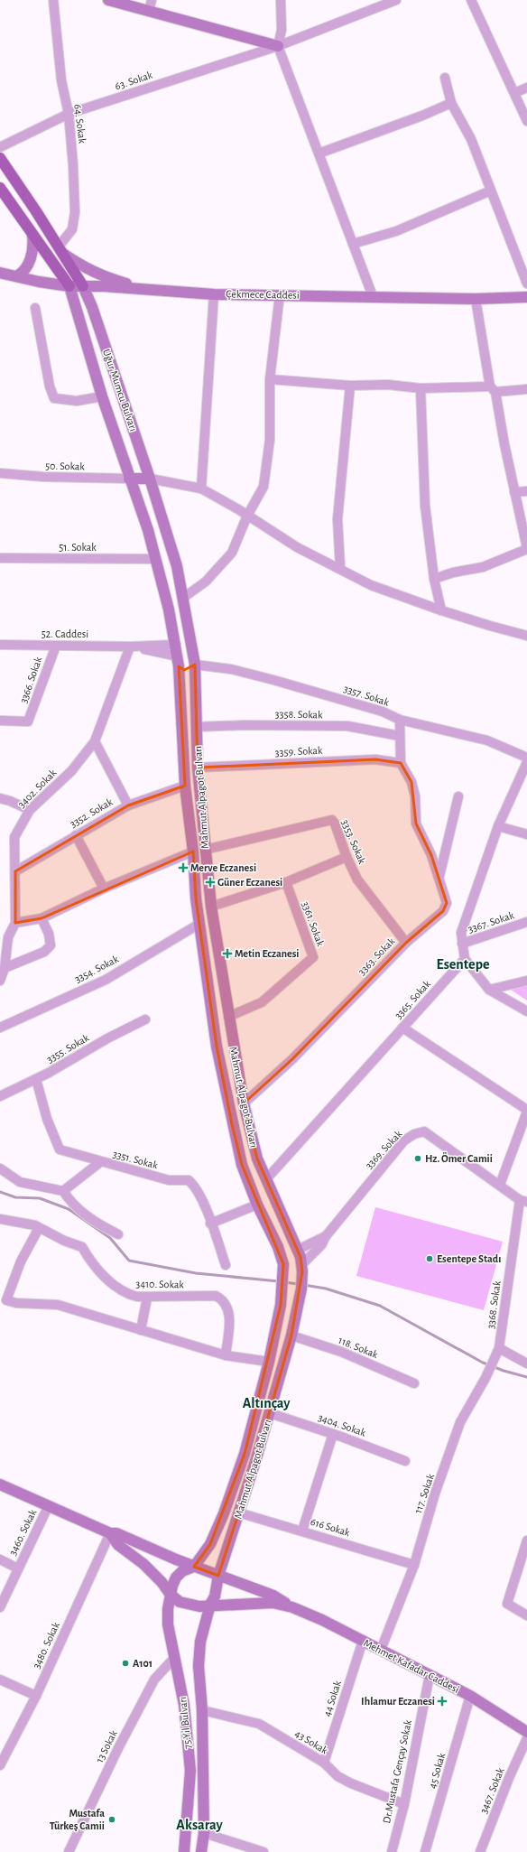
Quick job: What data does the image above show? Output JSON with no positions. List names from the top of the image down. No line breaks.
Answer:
{"streets":{"main road":["Çekmece Caddesi","Uğur Mumcu Bulvarı","Mahmut Alpagot Bulvarı","Mehmet Kafadar Caddesi","75.Yıl Bulvarı"],"street":["63. Sokak","64. Sokak","50. Sokak","51. Sokak","52. Caddesi","3366. Sokak","3357. Sokak","3358. Sokak","3359. Sokak","3402. Sokak","3352. Sokak","3353. Sokak","3367. Sokak","3361. Sokak","3363. Sokak","3354. Sokak","3365. Sokak","3355. Sokak","3369. Sokak","3351. Sokak","3410. Sokak","3368. Sokak","118. Sokak","3404. Sokak","117. Sokak","616 Sokak","3460. Sokak","3480. Sokak","44 Sokak","43 Sokak","13 Sokak","45 Sokak","Dr.Mustafa Gençay Sokak","3467. Sokak"]},"crossings":[["63. Sokak","64. Sokak"],["64. Sokak","Uğur Mumcu Bulvarı"],["Çekmece Caddesi","Uğur Mumcu Bulvarı"],["Uğur Mumcu Bulvarı","50. Sokak"],["Uğur Mumcu Bulvarı","51. Sokak"],["Uğur Mumcu Bulvarı","52. Caddesi"],["Uğur Mumcu Bulvarı","Mahmut Alpagot Bulvarı"],["52. Caddesi","3366. Sokak"],["52. Caddesi","3402. Sokak"],["52. Caddesi","Mahmut Alpagot Bulvarı"],["3357. Sokak","Mahmut Alpagot Bulvarı"],["3358. Sokak","Mahmut Alpagot Bulvarı"],["3359. Sokak","Mahmut Alpagot Bulvarı"],["3402. Sokak","3352. Sokak"],["Mahmut Alpagot Bulvarı","3352. Sokak"],["Mahmut Alpagot Bulvarı","3353. Sokak"],["Mahmut Alpagot Bulvarı","3361. Sokak"],["Mahmut Alpagot Bulvarı","3363. Sokak"],["Mahmut Alpagot Bulvarı","3354. Sokak"],["Mahmut Alpagot Bulvarı","3365. Sokak"],["Mahmut Alpagot Bulvarı","3369. Sokak"],["Mahmut Alpagot Bulvarı","118. Sokak"],["Mahmut Alpagot Bulvarı","3404. Sokak"],["Mahmut Alpagot Bulvarı","616 Sokak"],["Mahmut Alpagot Bulvarı","Mehmet Kafadar Caddesi"],["Mahmut Alpagot Bulvarı","75.Yıl Bulvarı"],["3353. Sokak","3363. Sokak"],["3355. Sokak","3351. Sokak"],["3369. Sokak","3368. Sokak"],["3368. Sokak","117. Sokak"],["117. Sokak","616 Sokak"],["117. Sokak","Mehmet Kafadar Caddesi"],["3460. Sokak","Mehmet Kafadar Caddesi"],["3480. Sokak","Mehmet Kafadar Caddesi"],["Mehmet Kafadar Caddesi","44 Sokak"],["Mehmet Kafadar Caddesi","75.Yıl Bulvarı"],["Mehmet Kafadar Caddesi","45 Sokak"],["Mehmet Kafadar Caddesi","Dr.Mustafa Gençay Sokak"],["44 Sokak","43 Sokak"],["75.Yıl Bulvarı","43 Sokak"],["75.Yıl Bulvarı","13 Sokak"],["43 Sokak","Dr.Mustafa Gençay Sokak"]],"districts":["Esentepe","Altınçay","Aksaray"],"places":{"health":["Merve Eczanesi","Güner Eczanesi","Metin Eczanesi","Ihlamur Eczanesi"],"other":["Hz. Ömer Camii","Esentepe Stadı","A101","Mustafa Türkeş Camii"]}}
